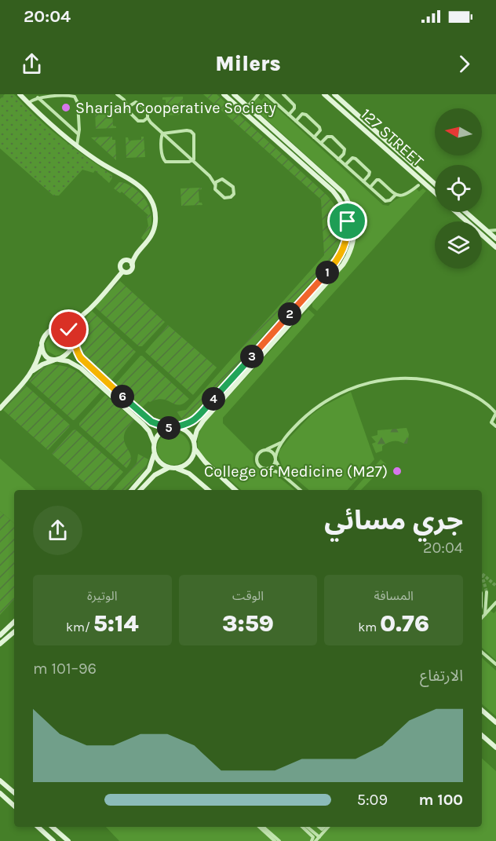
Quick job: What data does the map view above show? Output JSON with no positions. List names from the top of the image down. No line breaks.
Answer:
{"streets":{"street":["127 STREET"]},"places":["Sharjah Cooperative Society","College of Medicine (M27)"],"north":"left","page":{"status":"20:04","header":"Milers","pins":["1","2","3","6","4","5"],"heading":["جري مسائي","20:04"],"stats":[["المسافة","0.76 km"],["الوقت","3:59"],["الوتيرة","5:14 /km"]],"chart":["الارتفاع","96–101 m"],"list":[{"name":"100 m","note":"5:09"}]}}
